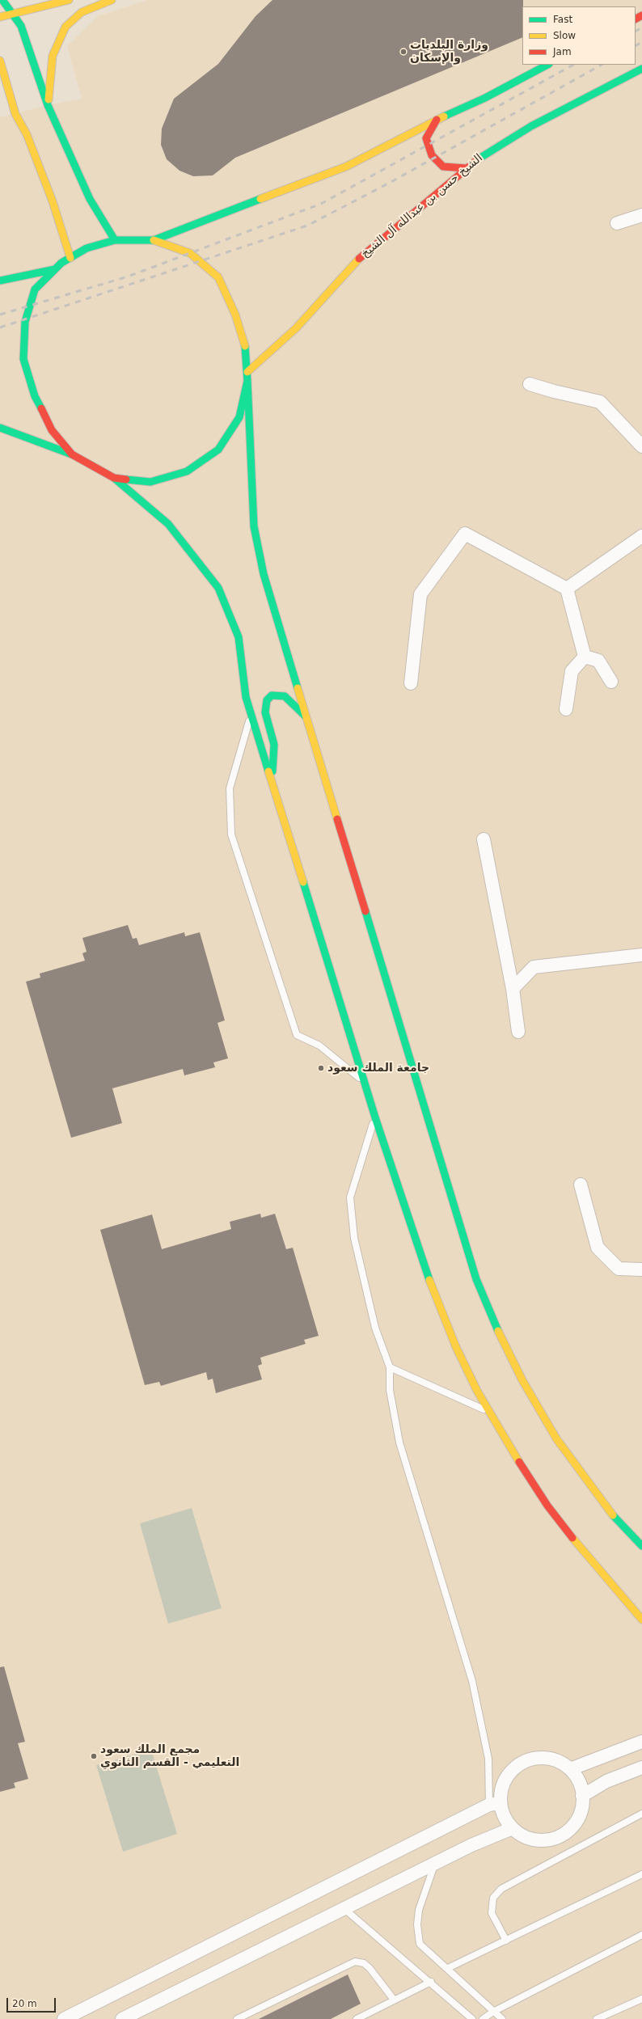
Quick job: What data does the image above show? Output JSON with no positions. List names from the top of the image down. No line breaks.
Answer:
{"streets":{"street":["الشيخ حسن بن عبدالله آل الشيخ"]},"places":["وزارة البلديات والإسكان","جامعة الملك سعود","مجمع الملك سعود التعليمي - القسم الثانوي"],"legend":["Fast","Slow","Jam"],"scale_bar":"20 m"}
